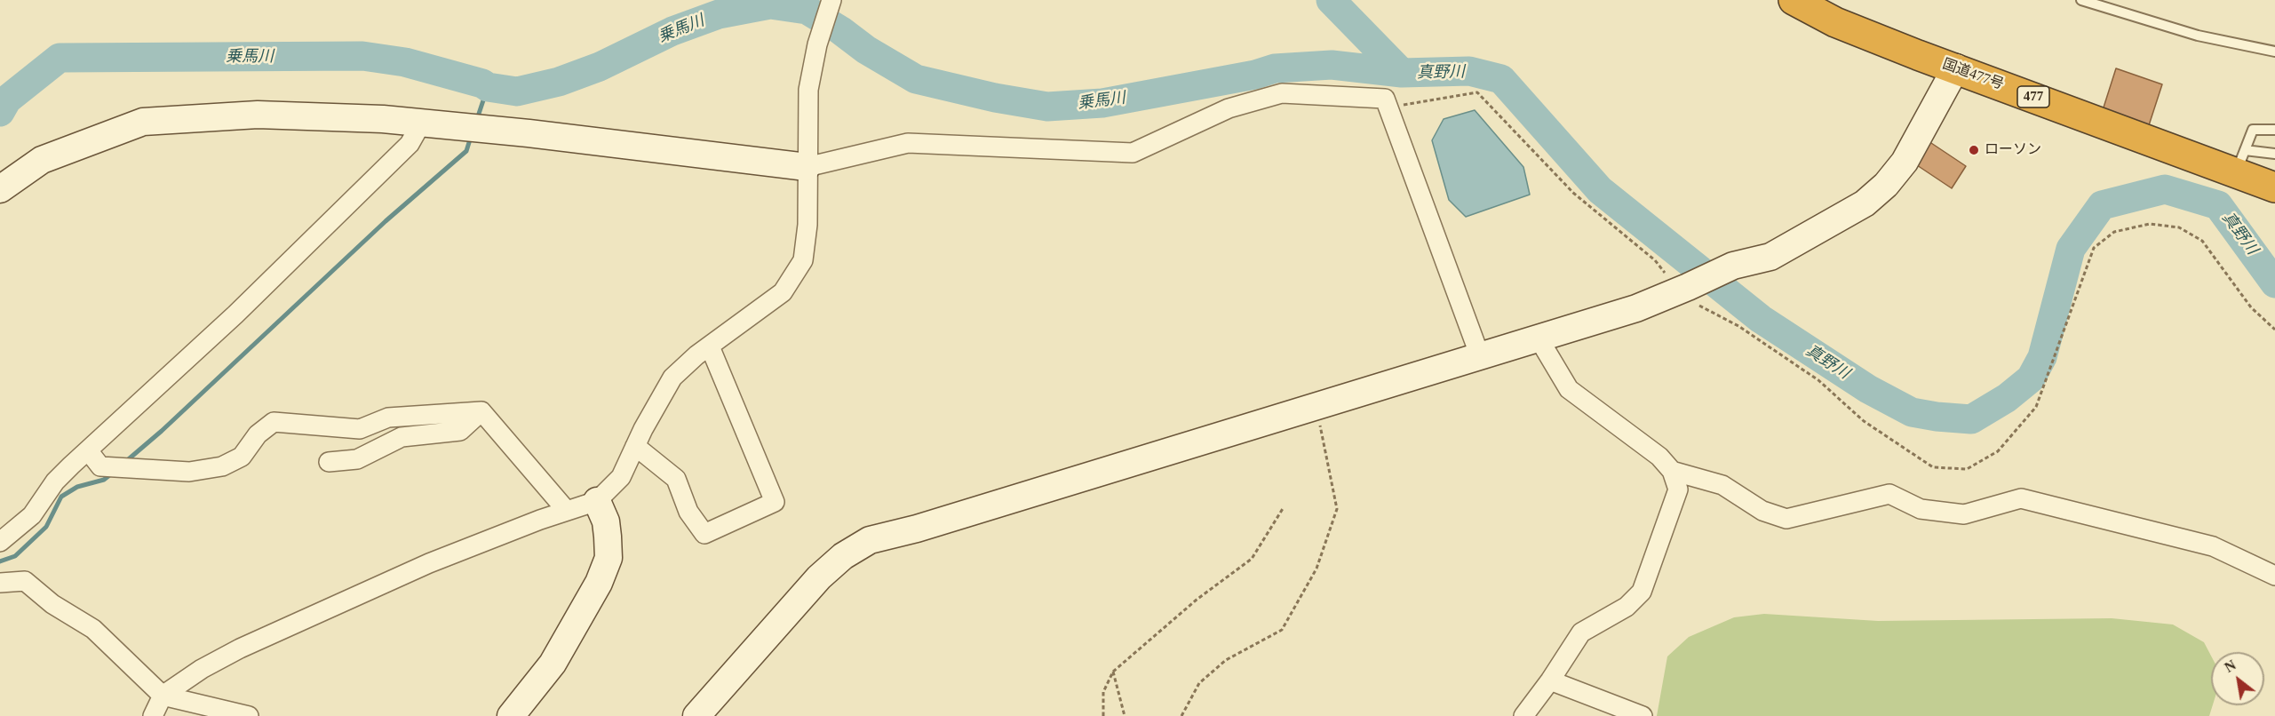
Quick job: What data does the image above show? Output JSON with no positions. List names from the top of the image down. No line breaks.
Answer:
{"streets":{"highway":["国道477号","477"]},"water":["乗馬川","真野川"],"places":["ローソン"],"north":"top left"}
